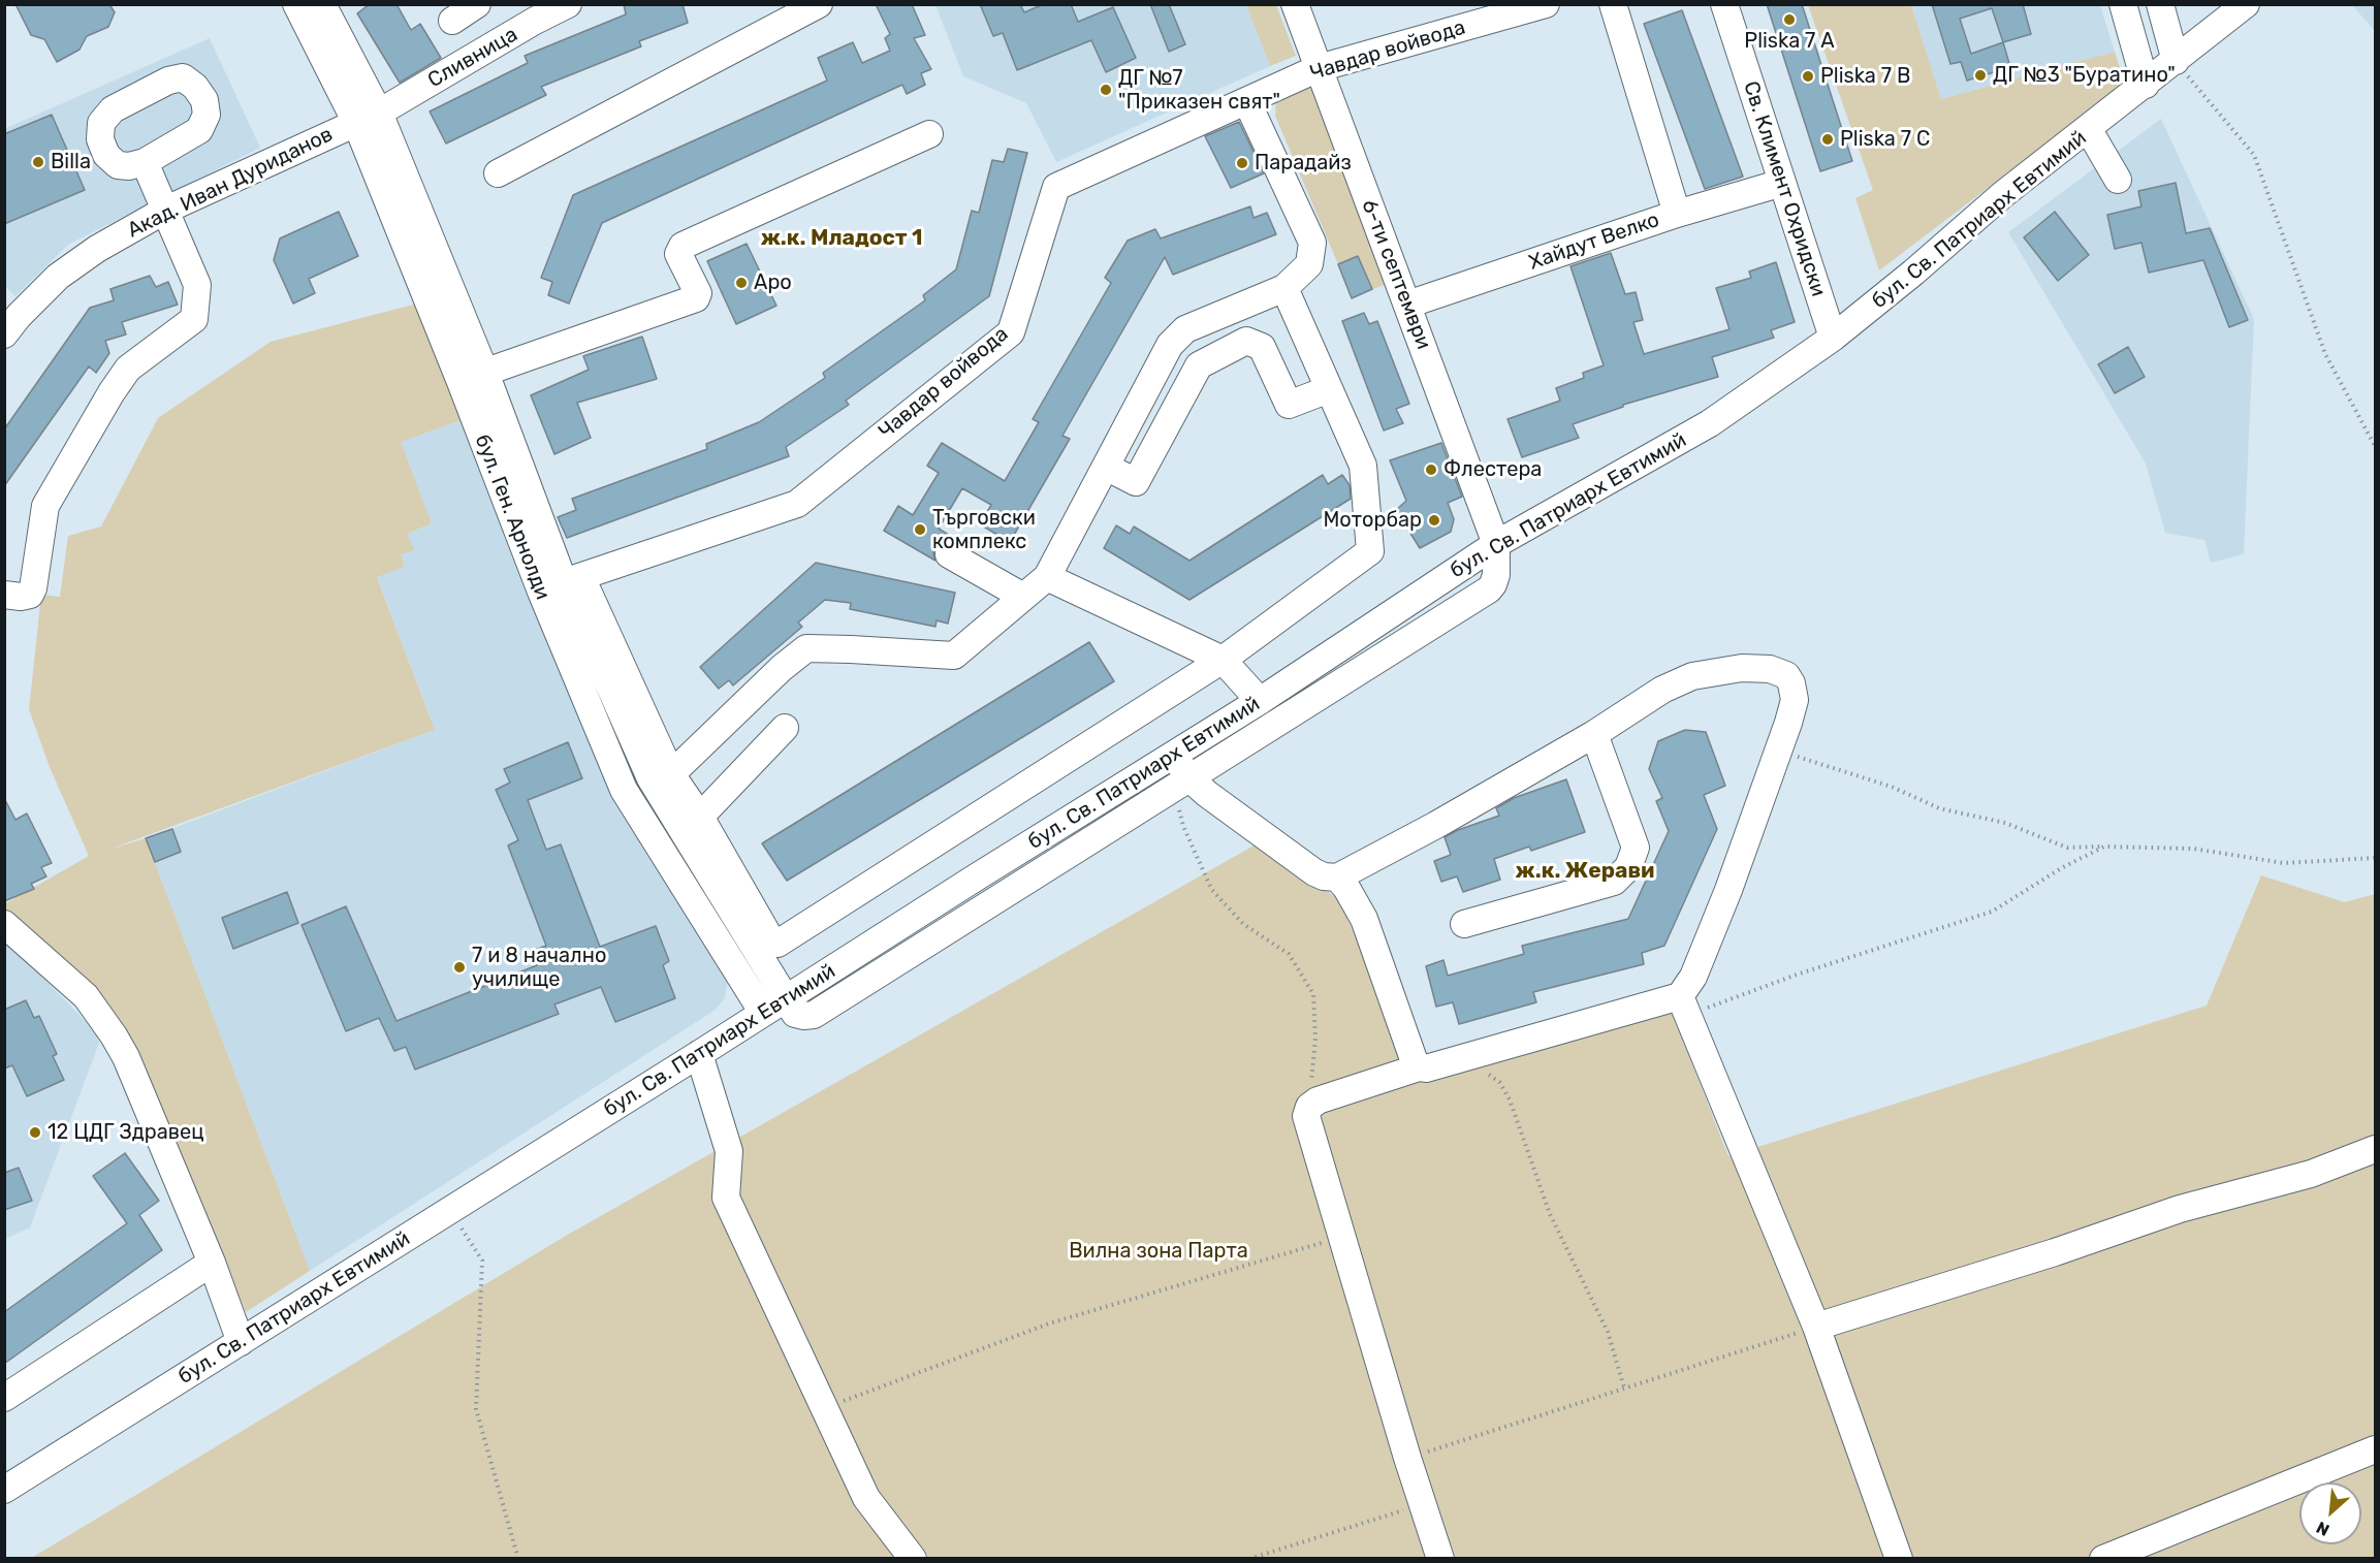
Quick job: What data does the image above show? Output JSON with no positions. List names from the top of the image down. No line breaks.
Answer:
{"streets":{"street":["Чавдар войвода","Сливница","Акад. Иван Дуриданов","Св. Климент Охридски","бул. Св. Патриарх Евтимий","Хайдут Велко","6-ти септември","бул. Ген. Арнолди"]},"crossings":[["Чавдар войвода","6-ти септември"],["Чавдар войвода","бул. Ген. Арнолди"],["Сливница","Акад. Иван Дуриданов"],["Сливница","бул. Ген. Арнолди"],["Акад. Иван Дуриданов","бул. Ген. Арнолди"],["Св. Климент Охридски","бул. Св. Патриарх Евтимий"],["Св. Климент Охридски","Хайдут Велко"],["бул. Св. Патриарх Евтимий","6-ти септември"],["бул. Св. Патриарх Евтимий","бул. Ген. Арнолди"],["Хайдут Велко","6-ти септември"]],"districts":["ж.к. Младост 1","ж.к. Жерави"],"parks":["Вилна зона Парта"],"places":["Pliska 7 A","ДГ №3 \"Буратино\"","Pliska 7 B","ДГ №7 \"Приказен свят\"","Pliska 7 C","Billa","Парадайз","Аро","Флестера","Моторбар","Търговски комплекс","7 и 8 начално училище","12 ЦДГ Здравец"],"north":"bottom left"}
